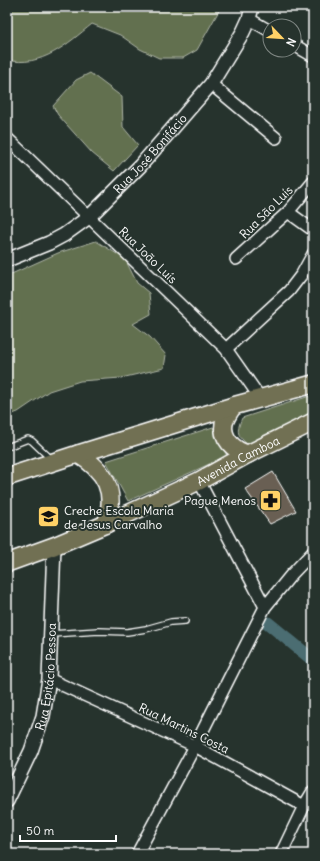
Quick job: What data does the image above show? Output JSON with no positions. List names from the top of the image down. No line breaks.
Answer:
{"streets":{"main road":["Avenida Camboa"],"street":["Rua José Bonifácio","Rua São Luís","Rua João Luís","Rua Epitácio Pessoa","Rua Martins Costa"]},"crossings":[["Rua José Bonifácio","Rua João Luís"],["Avenida Camboa","Rua Epitácio Pessoa"],["Rua Epitácio Pessoa","Rua Martins Costa"]],"places":{"pharmacy":["Pague Menos"],"school or university":["Creche Escola Maria de Jesus Carvalho"]},"scale_bar":"50 m","north":"bottom right"}
